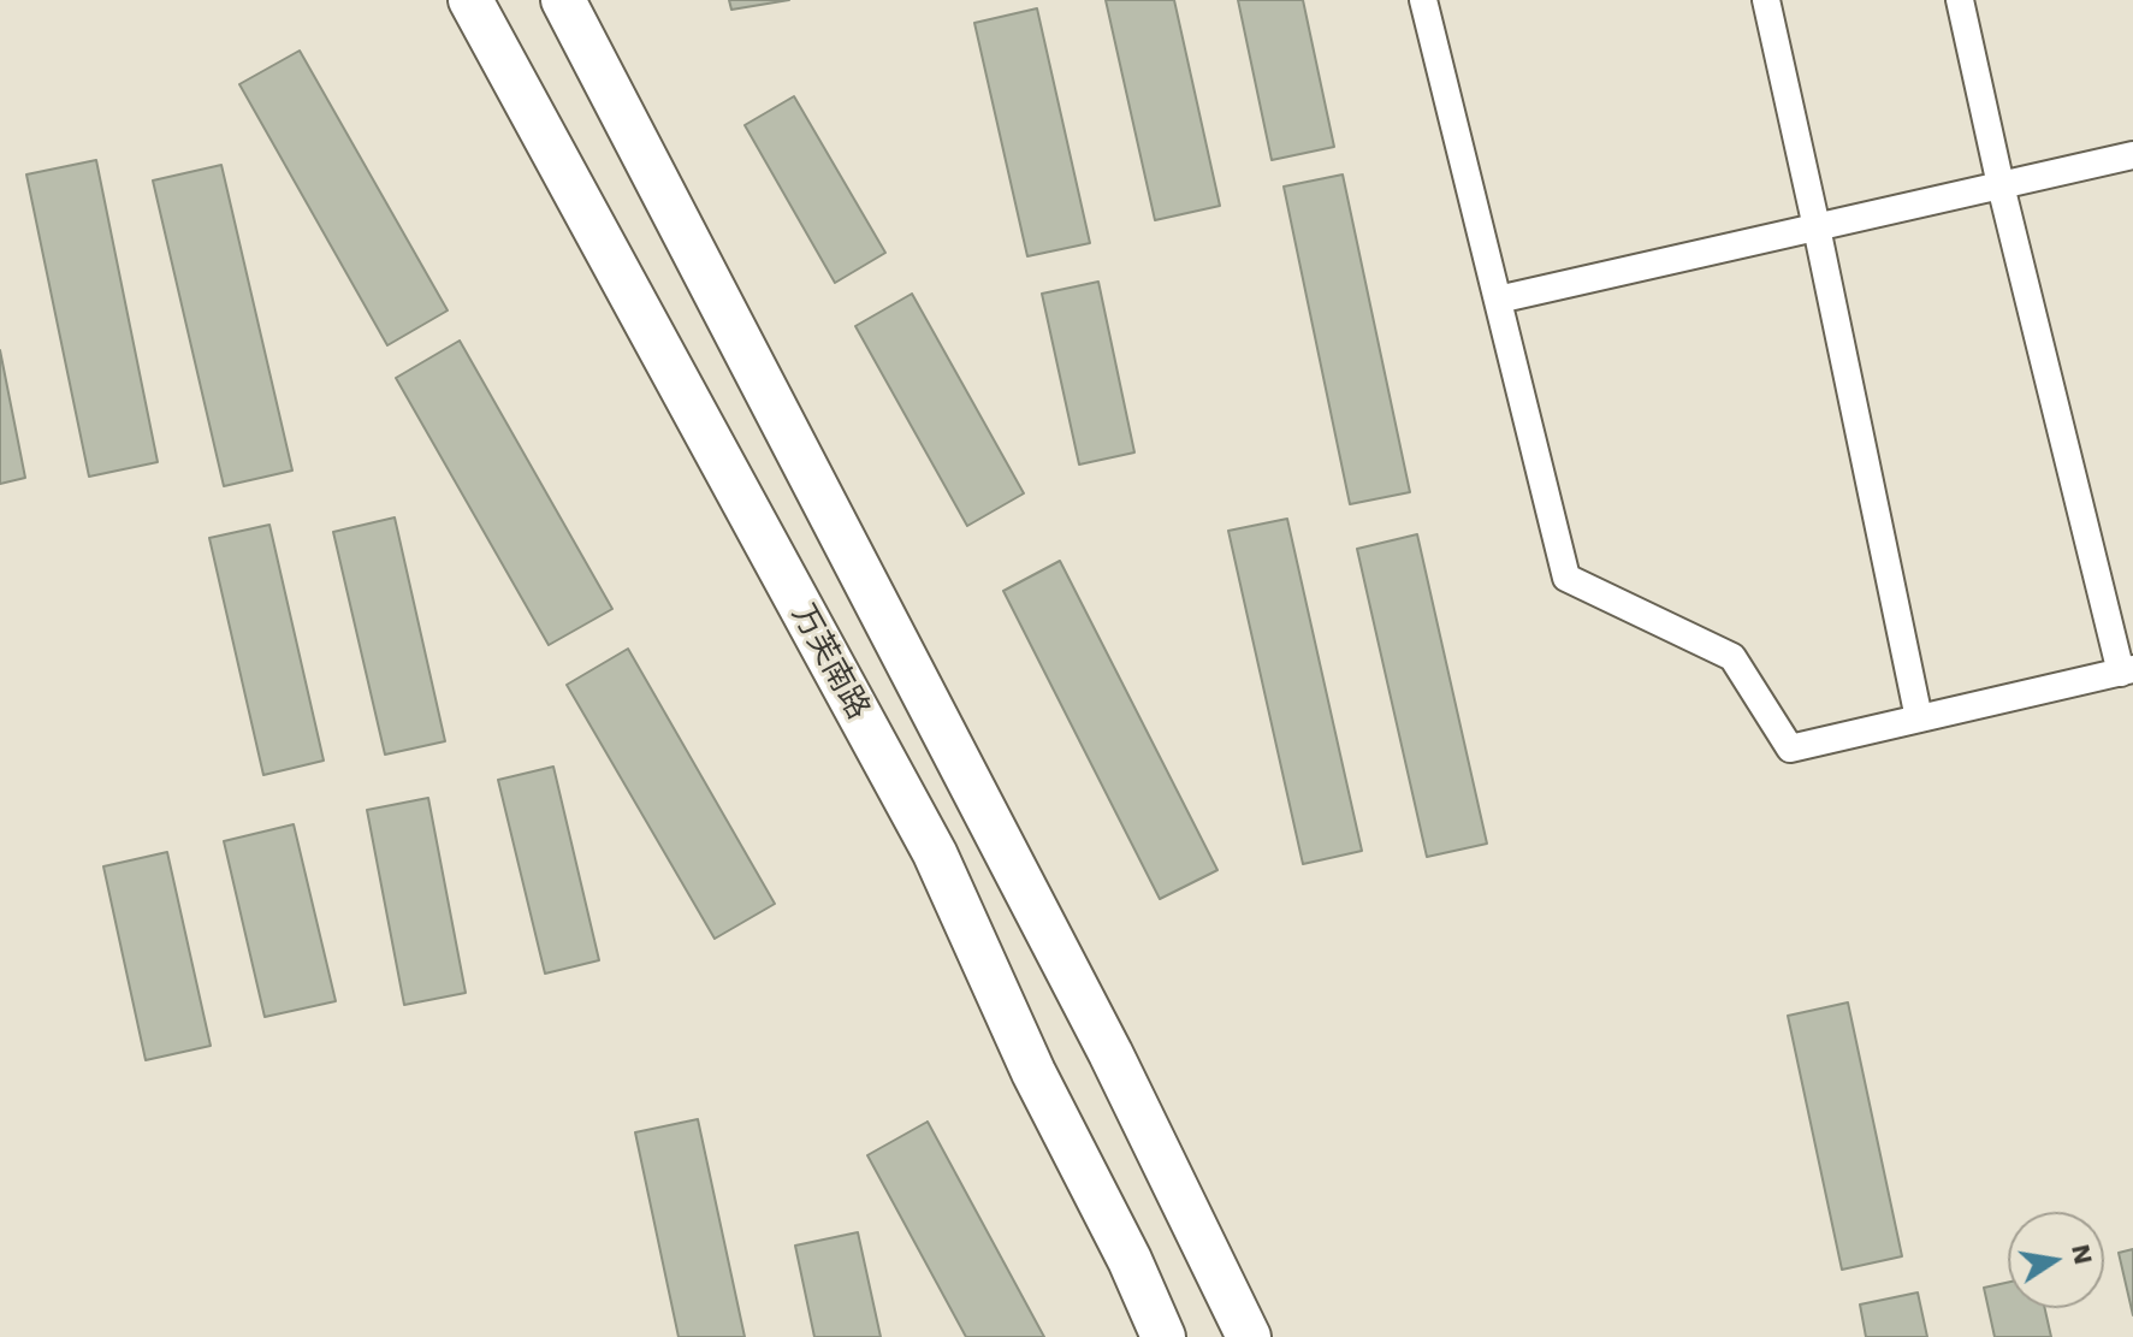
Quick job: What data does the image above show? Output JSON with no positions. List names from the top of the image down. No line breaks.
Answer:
{"streets":{"main road":["万芙南路"]},"north":"right"}
